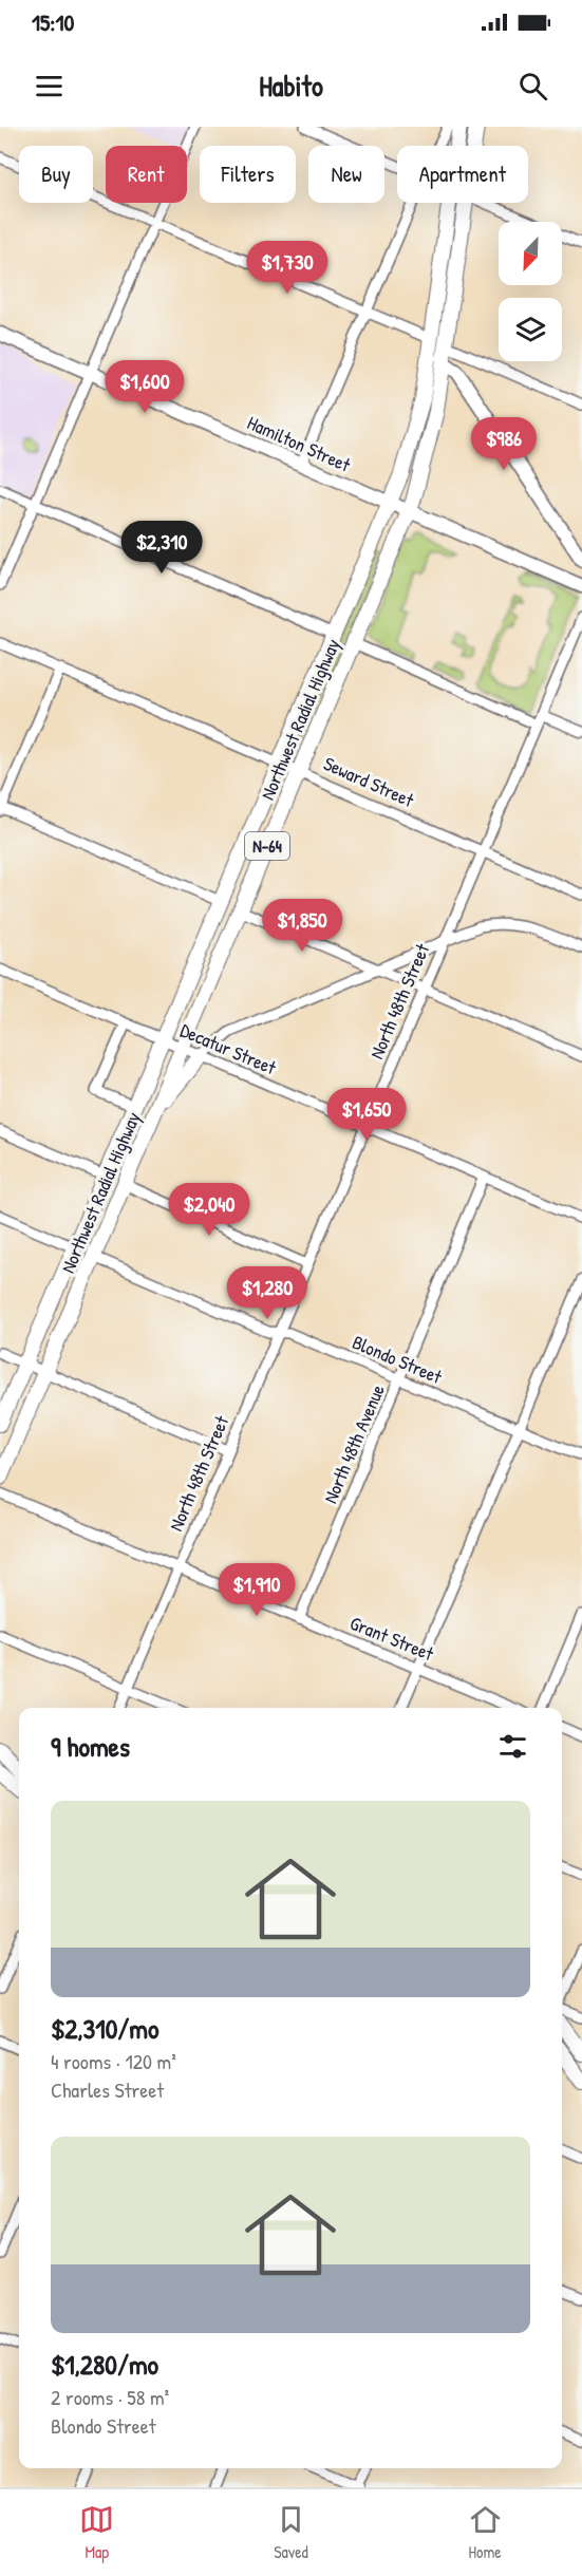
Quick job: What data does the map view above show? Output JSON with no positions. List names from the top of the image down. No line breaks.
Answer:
{"streets":{"main road":["Hamilton Street","Northwest Radial Highway","N-64"],"street":["Seward Street","North 48th Street","Decatur Street","Blondo Street","North 48th Avenue","Grant Street"]},"crossings":[["Hamilton Street","Northwest Radial Highway"],["Northwest Radial Highway","Seward Street"],["Northwest Radial Highway","Decatur Street"],["Northwest Radial Highway","Blondo Street"],["Seward Street","North 48th Street"],["North 48th Street","Decatur Street"],["North 48th Street","Blondo Street"],["North 48th Street","Grant Street"],["Decatur Street","North 48th Avenue"],["Blondo Street","North 48th Avenue"],["North 48th Avenue","Grant Street"]],"north":"bottom left","page":{"status":"15:10","header":"Habito","chip":["Buy","Rent","Filters","New","Apartment"],"price":["$1,730","$1,600","$986","$2,310","$1,850","$1,650","$2,040","$1,280","$1,910"],"heading":"9 homes","list":[{"name":"$2,310/mo","note":"4 rooms · 120 m² · Charles Street"},{"name":"$1,280/mo","note":"2 rooms · 58 m² · Blondo Street"}],"tabs":["Map","Saved","Home"]}}
